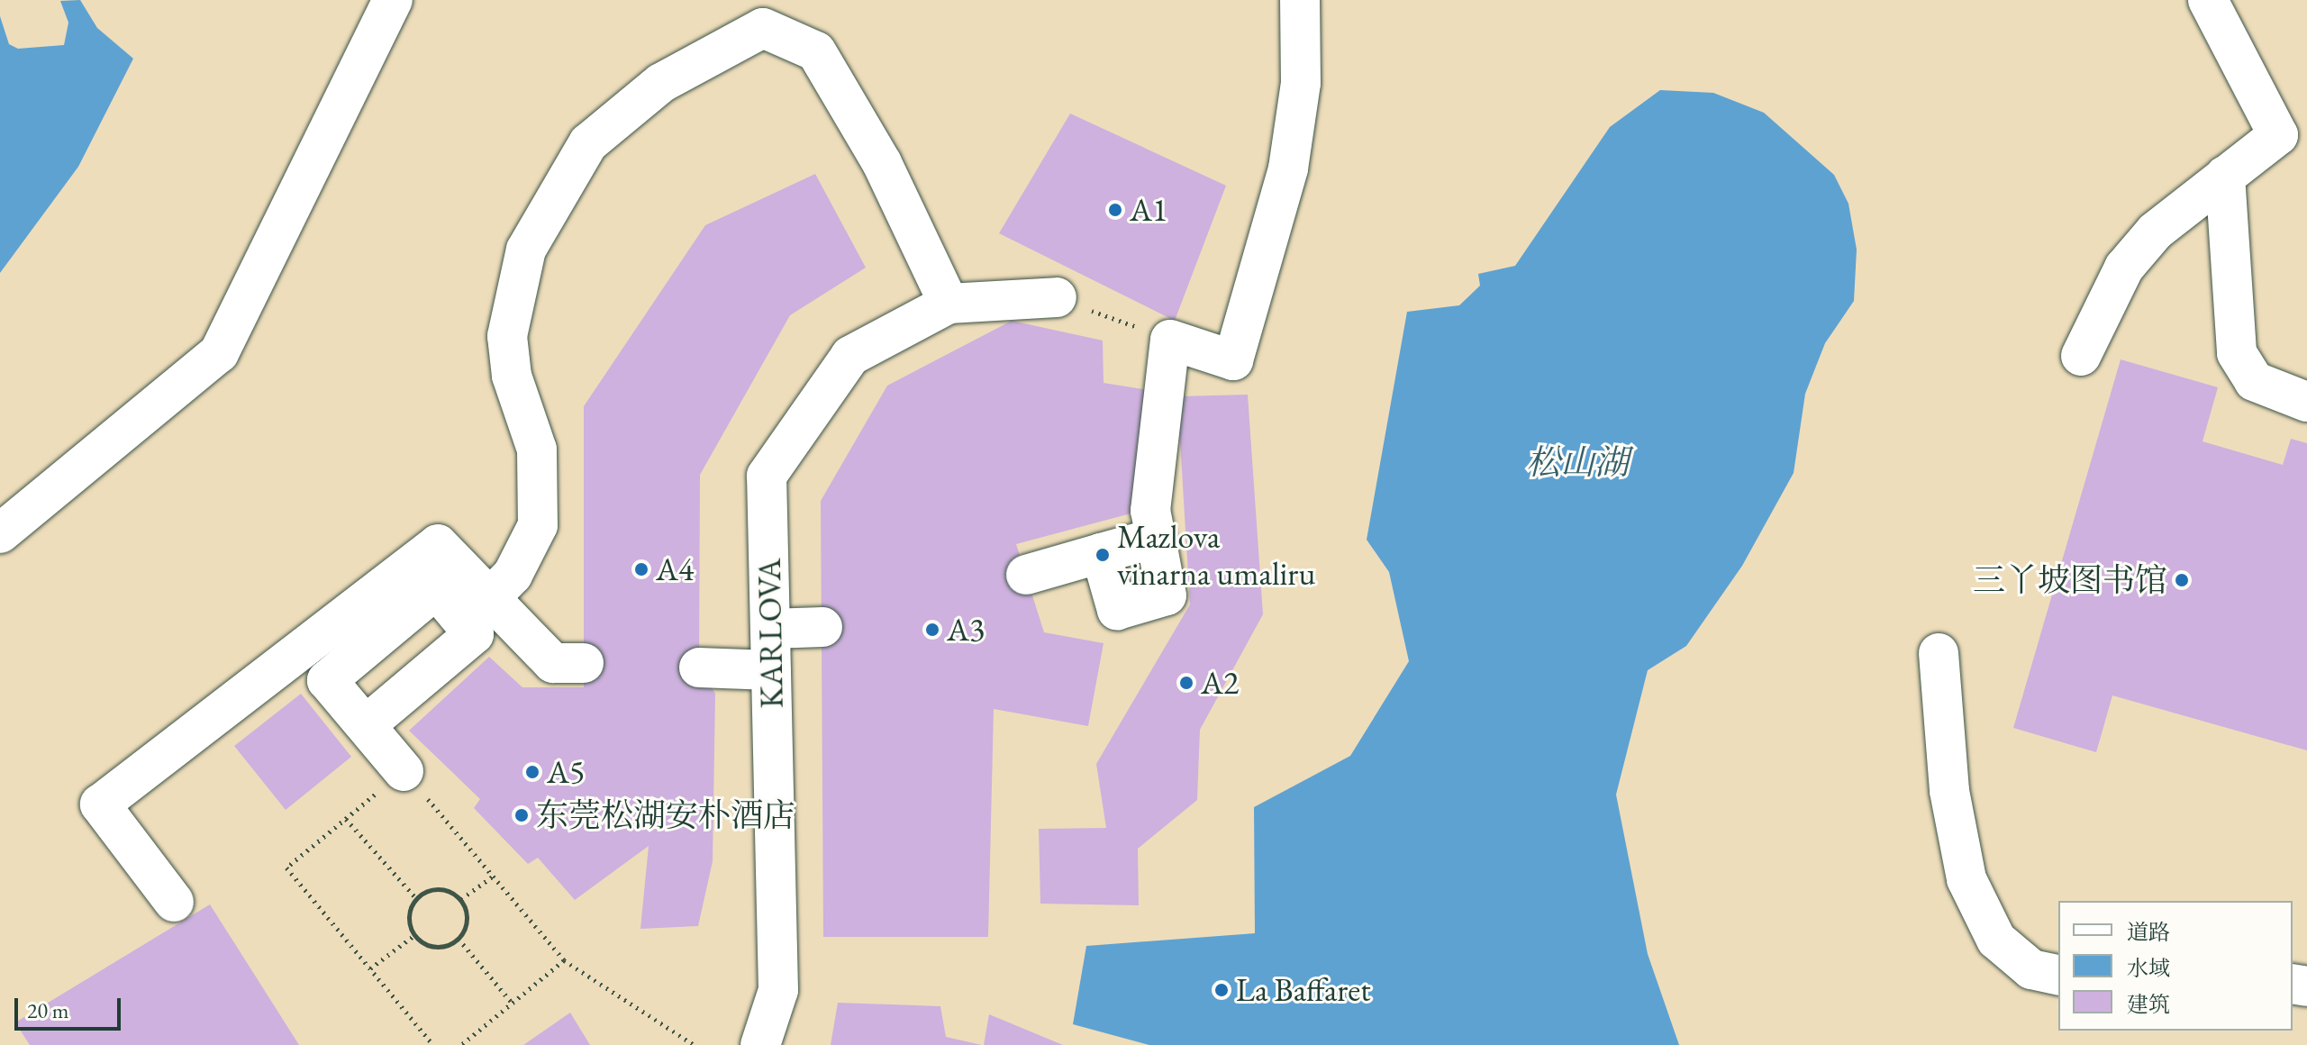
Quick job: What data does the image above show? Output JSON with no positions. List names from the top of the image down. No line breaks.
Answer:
{"streets":{"street":["KARLOVA"]},"water":["松山湖"],"places":["A1","Mazlova vinarna umaliru","A4","三丫坡图书馆","A3","A2","A5","东莞松湖安朴酒店","La Baffaret"],"legend":["道路","水域","建筑"],"scale_bar":"20 m"}
